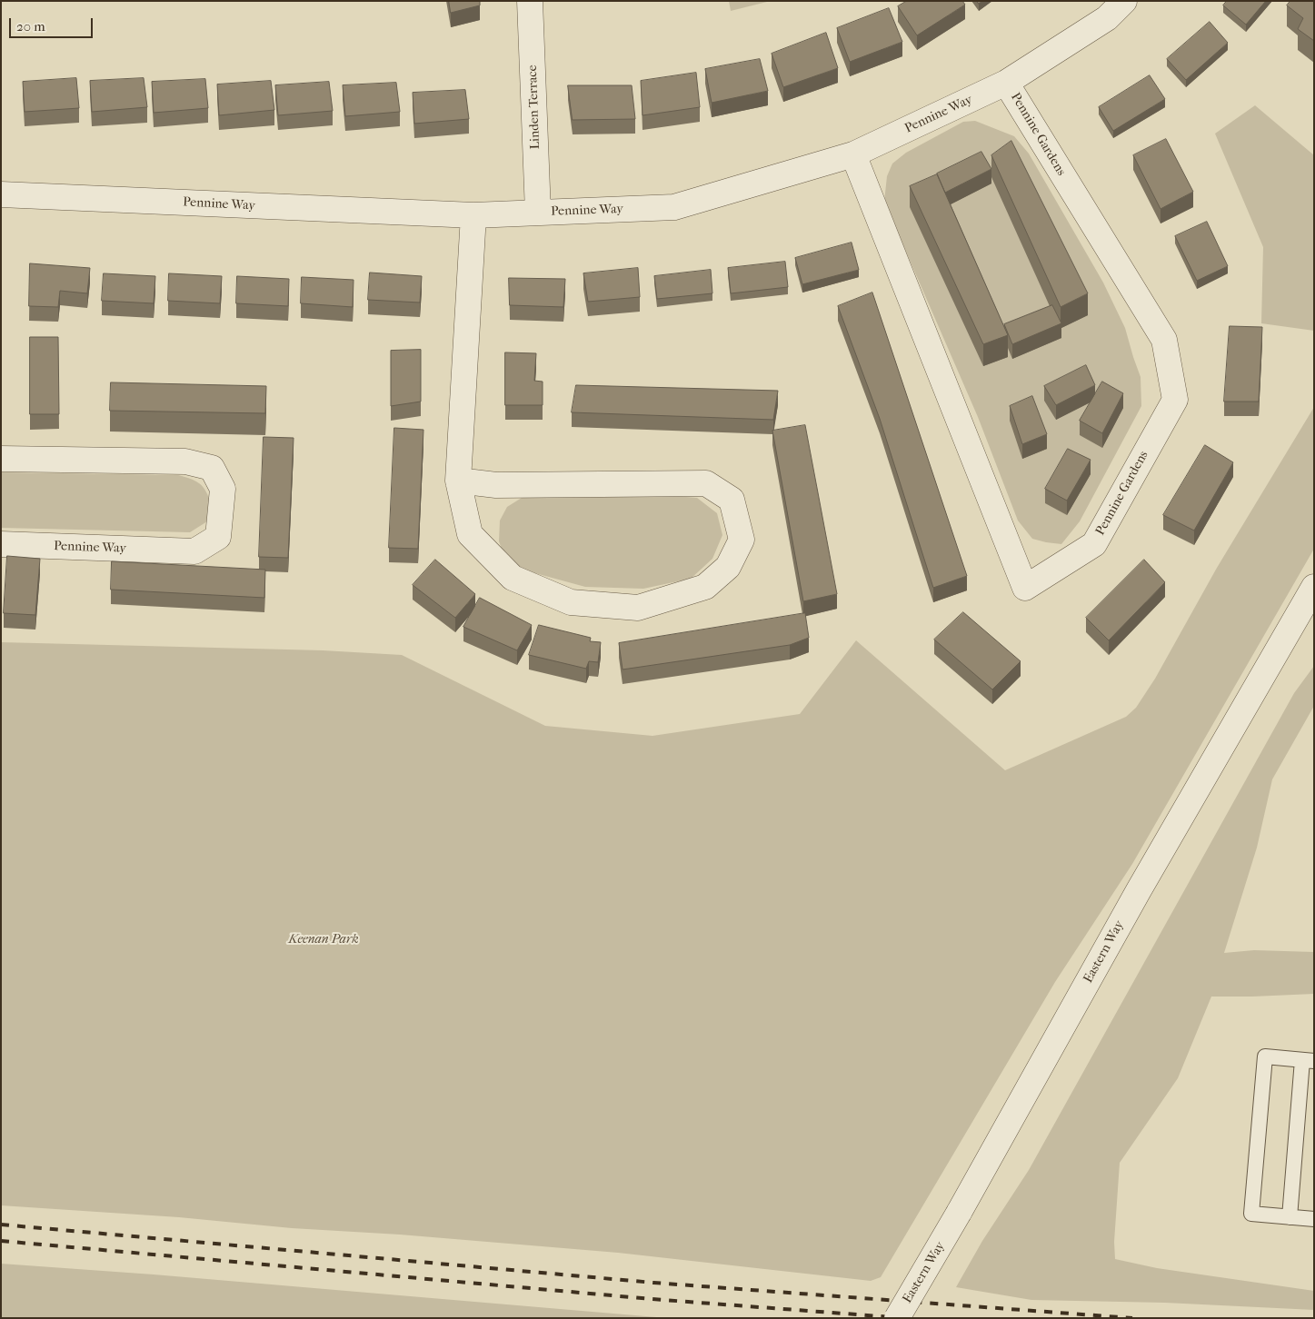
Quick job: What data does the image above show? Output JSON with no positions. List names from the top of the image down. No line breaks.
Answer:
{"streets":{"street":["Linden Terrace","Pennine Way","Pennine Gardens","Eastern Way"]},"crossings":[["Linden Terrace","Pennine Way"],["Pennine Way","Pennine Gardens"]],"parks":["Keenan Park"],"scale_bar":"20 m"}
